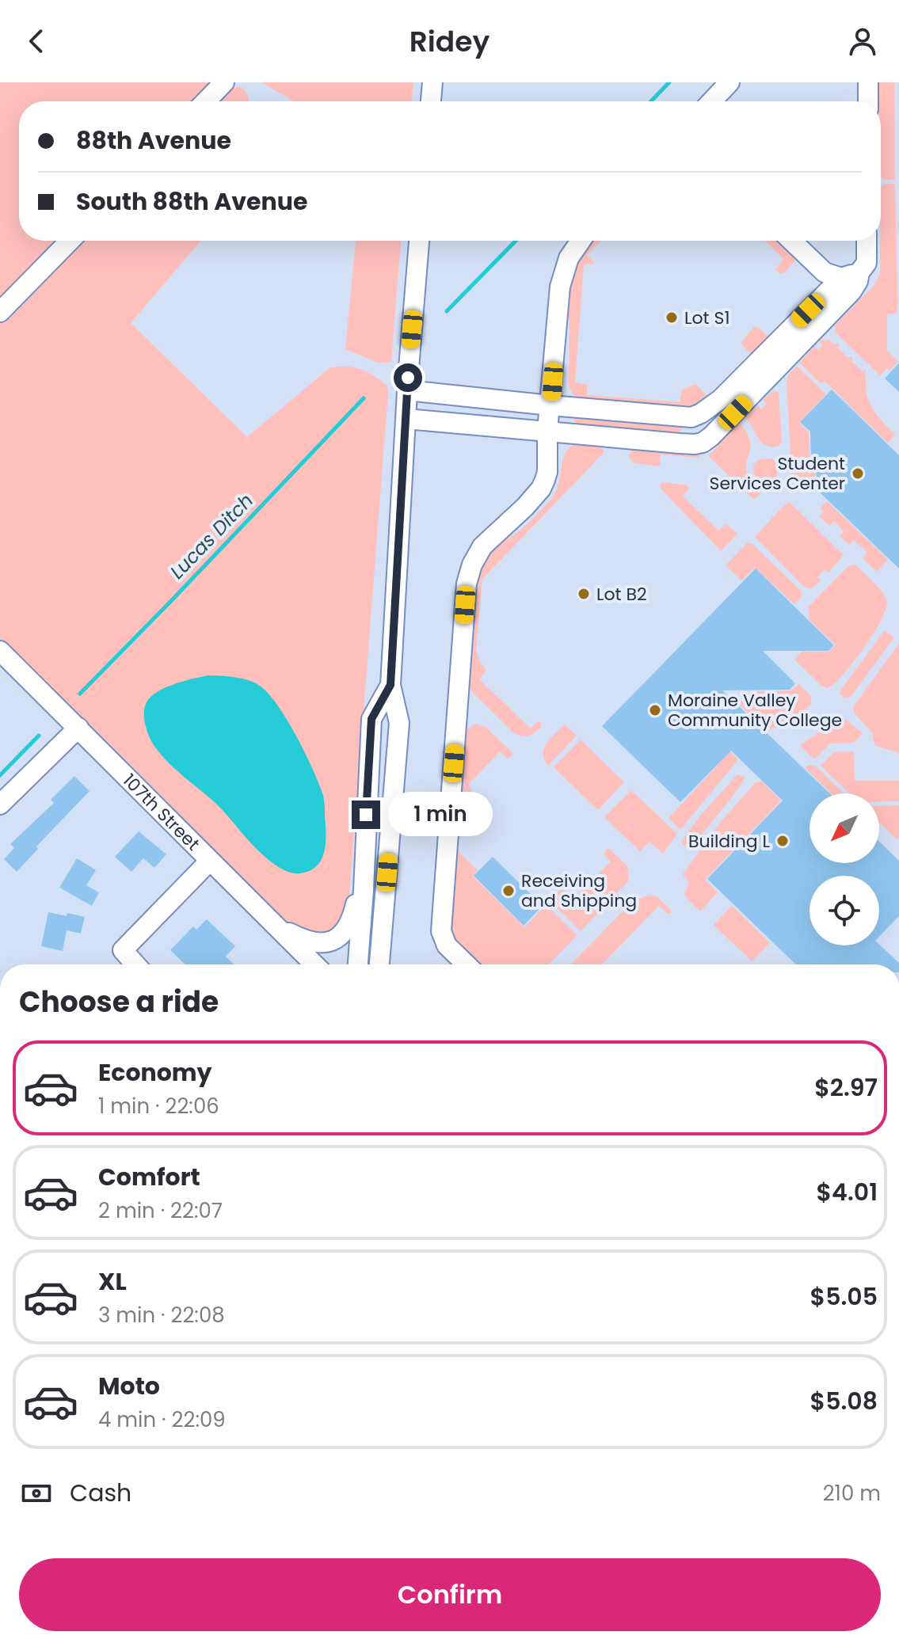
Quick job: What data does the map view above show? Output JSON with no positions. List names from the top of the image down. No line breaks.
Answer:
{"streets":{"street":["107th Street"]},"water":["Lucas Ditch"],"places":["Lot S1","Student Services Center","Lot B2","Moraine Valley Community College","Building L","Receiving and Shipping"],"north":"bottom left","page":{"header":"Ridey","banner":["88th Avenue","South 88th Avenue"],"bubble":"1 min","heading":"Choose a ride","list":[{"name":"Economy","note":"1 min · 22:06","value":"$2.97"},{"name":"Comfort","note":"2 min · 22:07","value":"$4.01"},{"name":"XL","note":"3 min · 22:08","value":"$5.05"},{"name":"Moto","note":"4 min · 22:09","value":"$5.08"}],"pay":["Cash","210 m"],"buttons":"Confirm"}}
